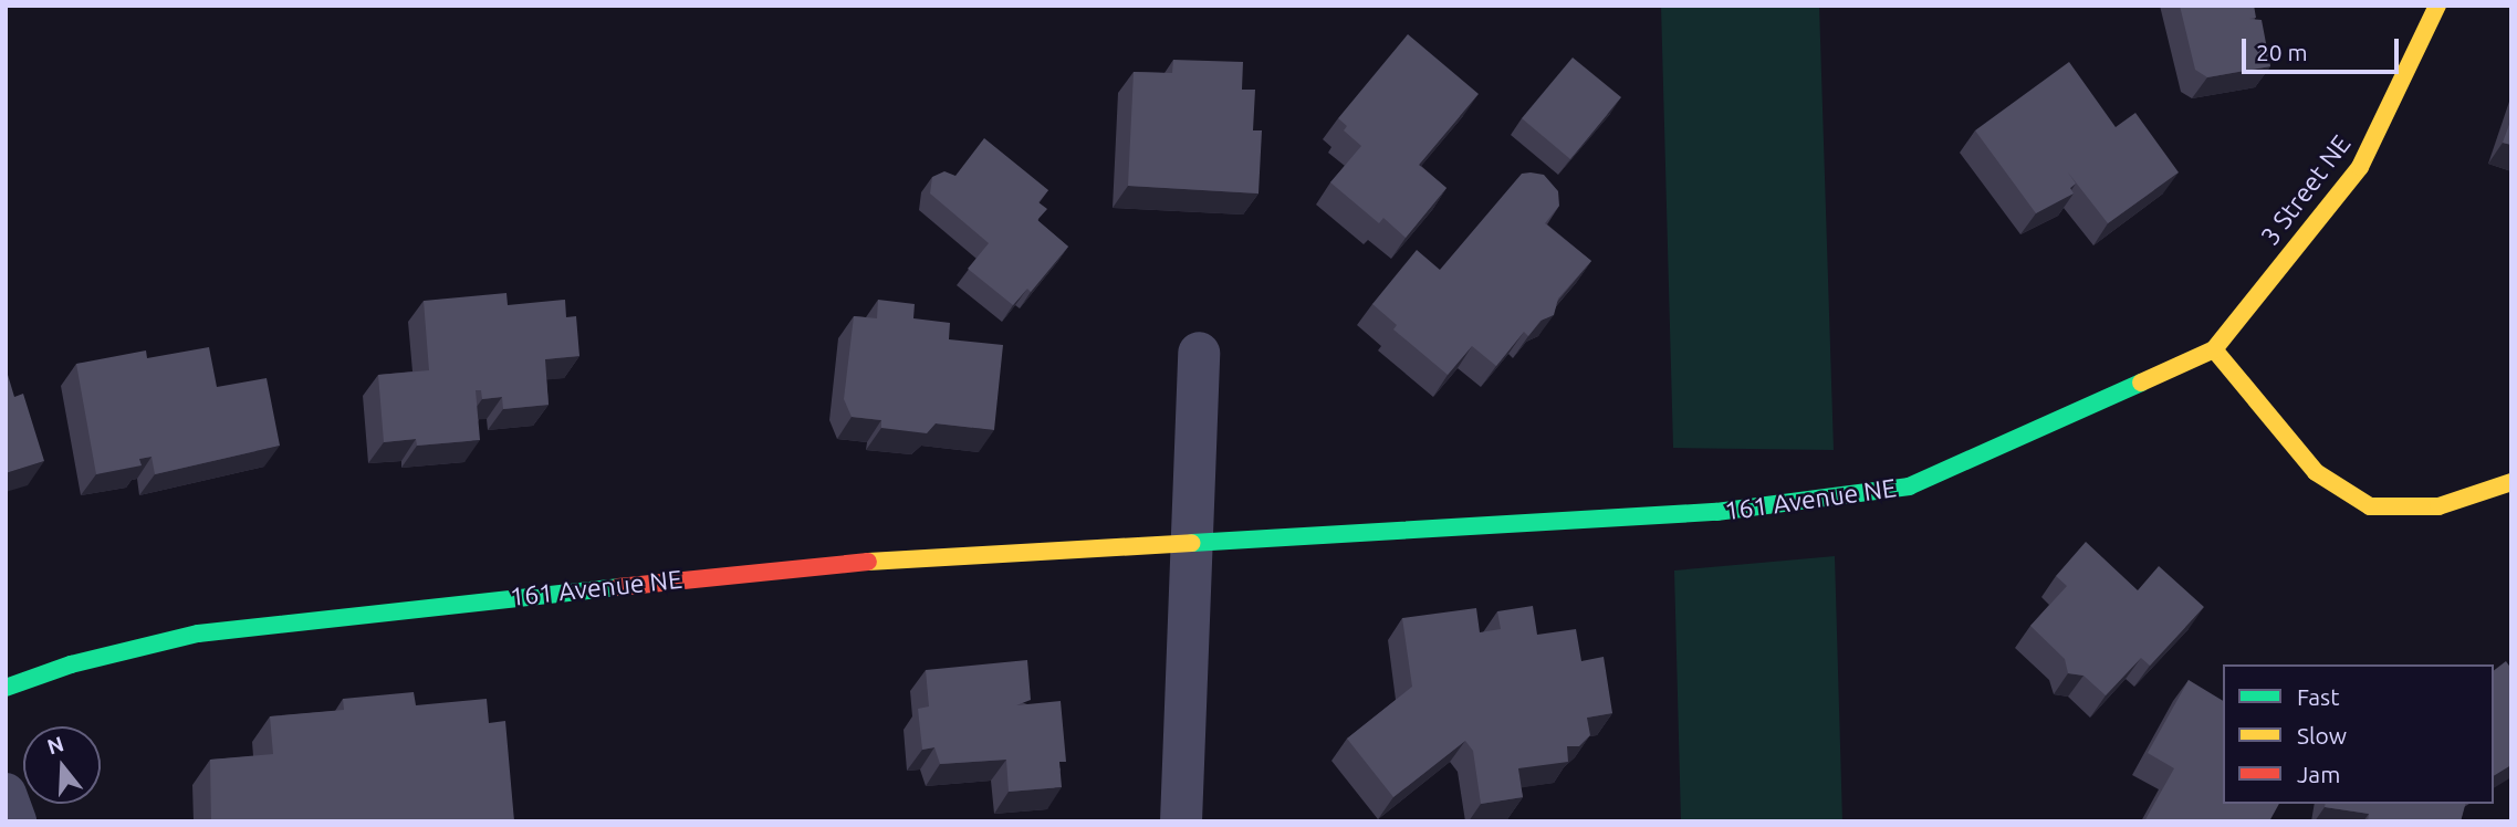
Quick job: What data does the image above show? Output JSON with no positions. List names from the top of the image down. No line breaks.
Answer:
{"streets":{"street":["3 Street NE","161 Avenue NE"]},"crossings":[["3 Street NE","161 Avenue NE"]],"legend":["Fast","Slow","Jam"],"scale_bar":"20 m","north":"top"}
